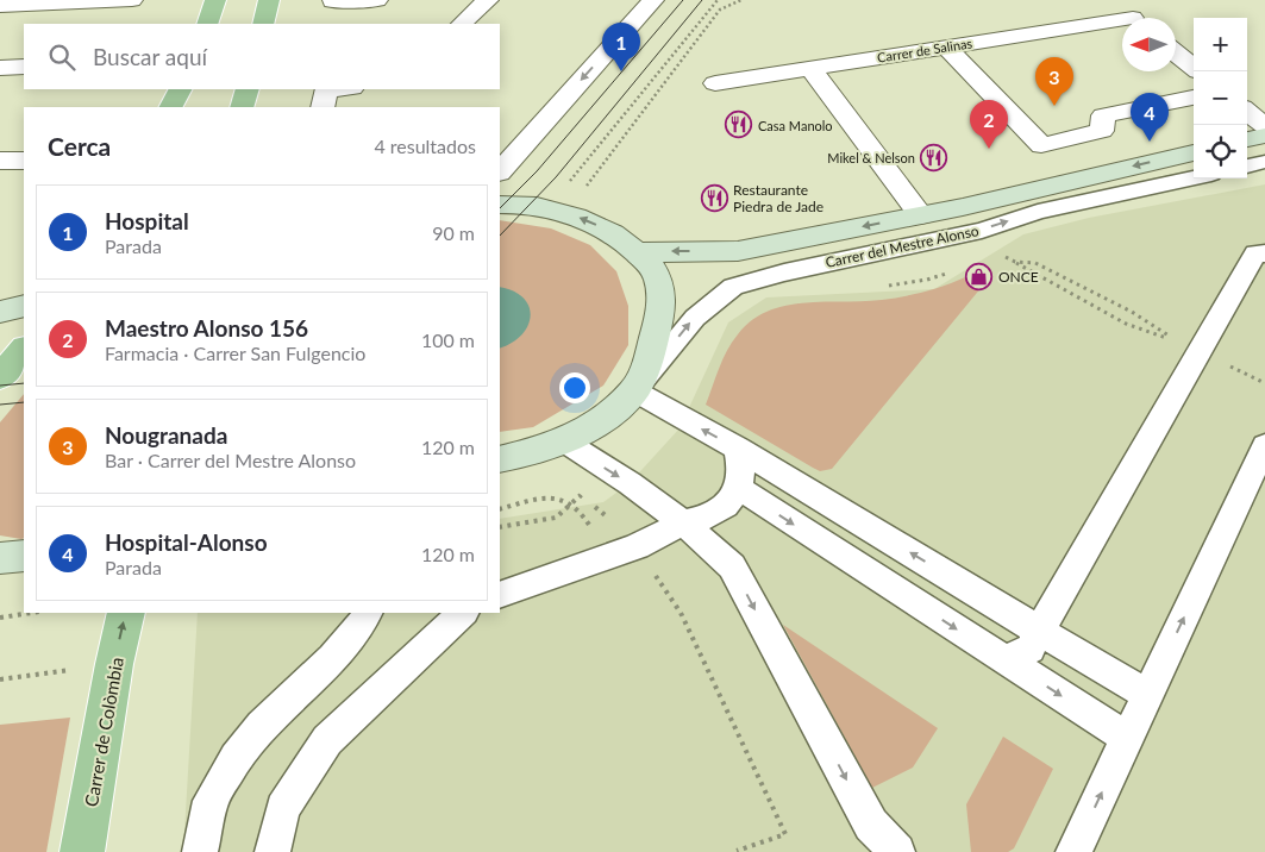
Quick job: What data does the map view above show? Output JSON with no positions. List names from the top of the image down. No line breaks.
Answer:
{"streets":{"main road":["Carrer del Mestre Alonso","Carrer de Colòmbia"],"street":["Carrer de Salinas"]},"places":{"restaurant":["Casa Manolo","Mikel & Nelson","Restaurante Piedra de Jade"],"shop":["ONCE"]},"north":"left","page":{"map_buttons":["+","−"],"pins":["1","3","4","2"],"search":"Buscar aquí","heading":["Cerca","4 resultados"],"list":[{"mark":"1","name":"Hospital","note":"Parada","value":"90 m"},{"mark":"2","name":"Maestro Alonso 156","note":"Farmacia · Carrer San Fulgencio","value":"100 m"},{"mark":"3","name":"Nougranada","note":"Bar · Carrer del Mestre Alonso","value":"120 m"},{"mark":"4","name":"Hospital-Alonso","note":"Parada","value":"120 m"}]}}
